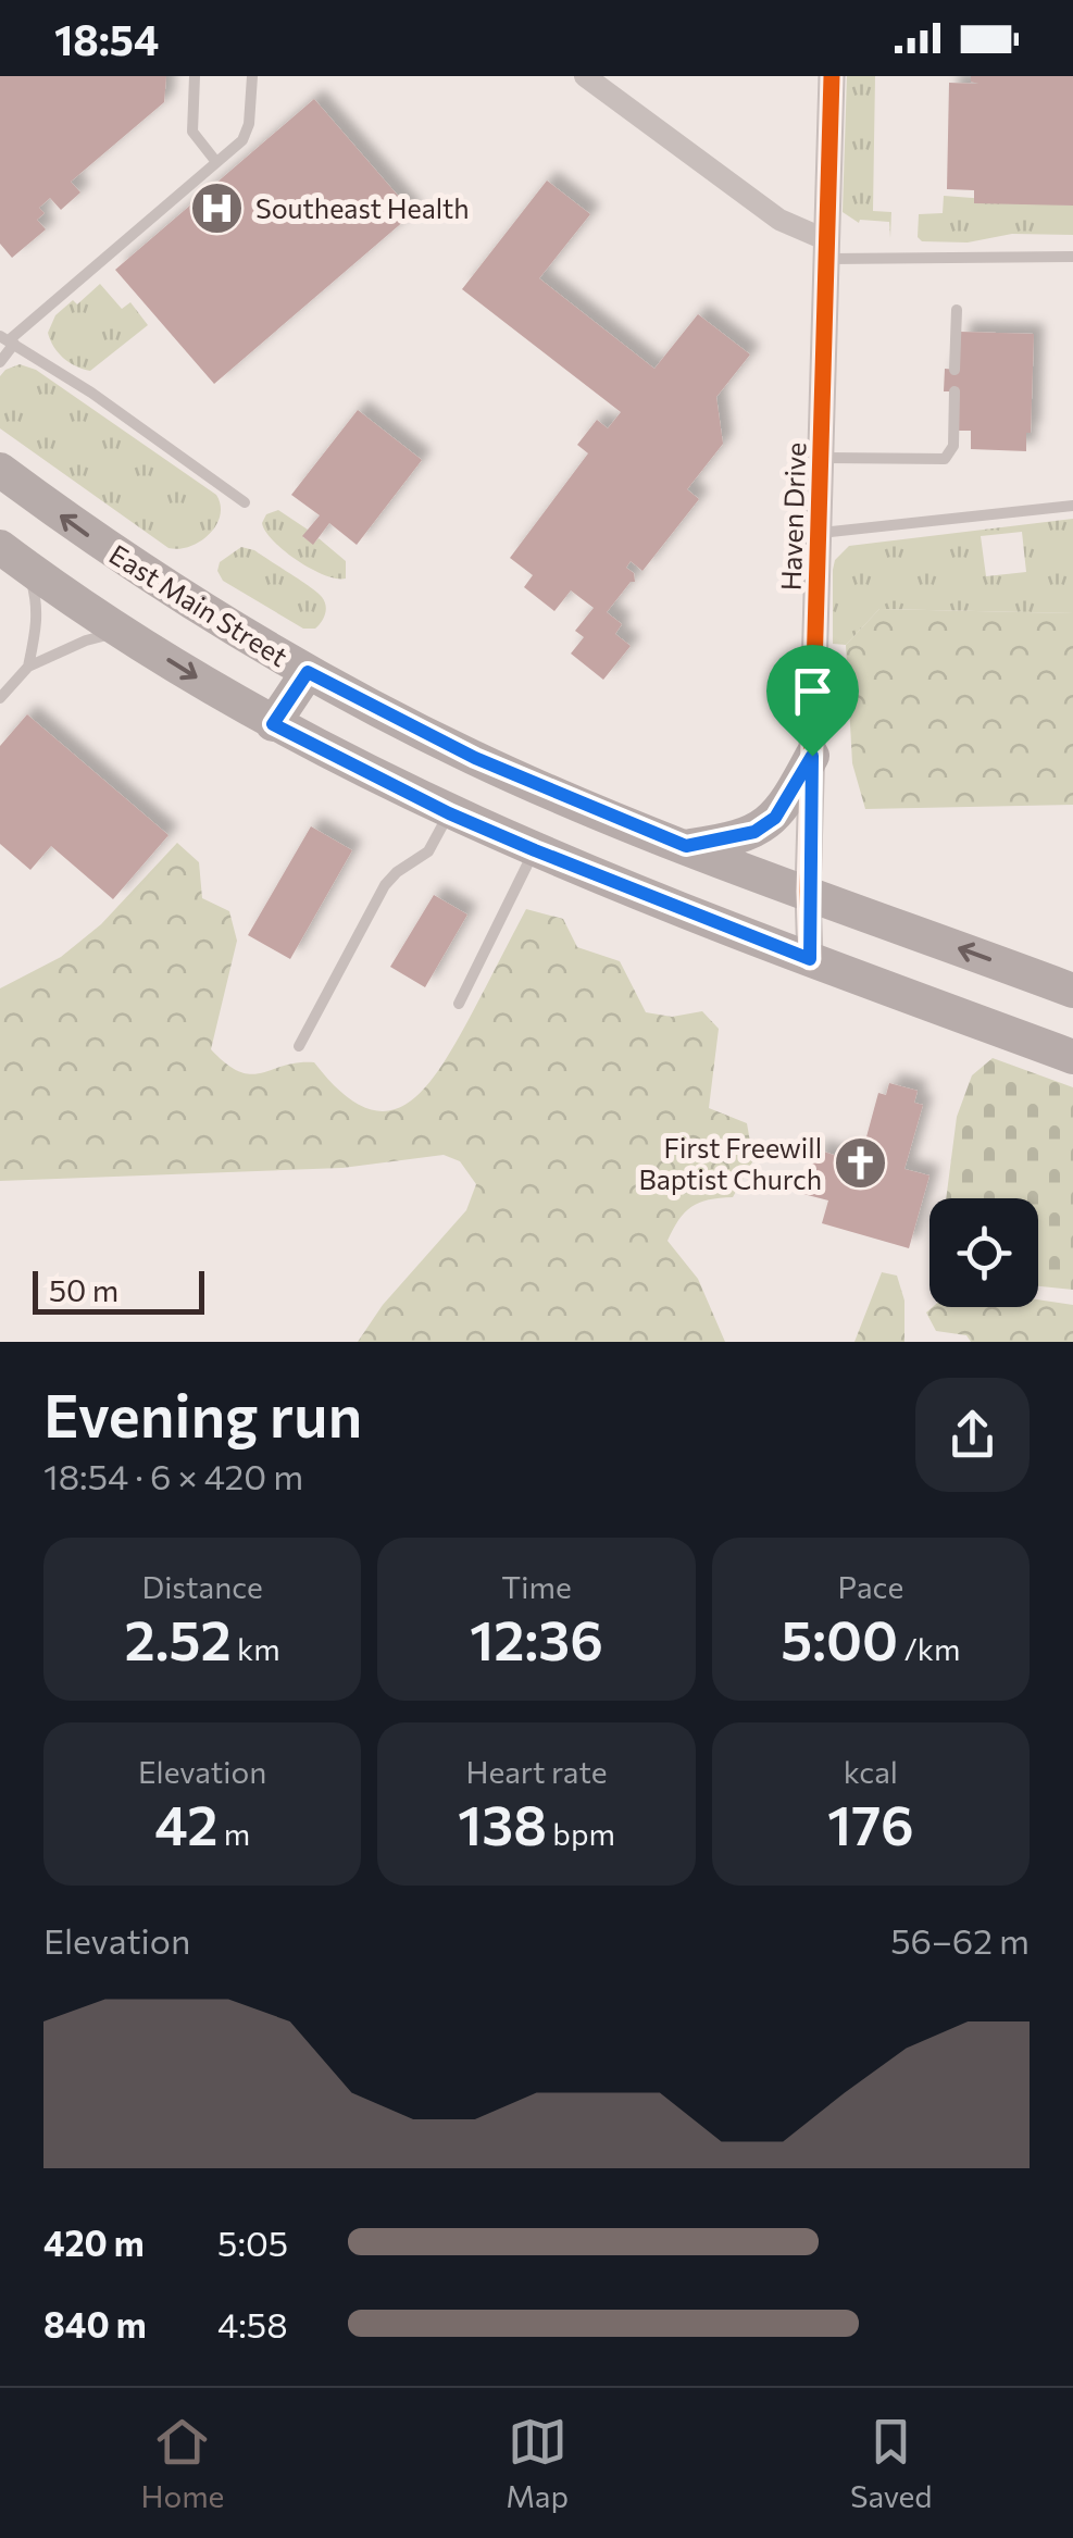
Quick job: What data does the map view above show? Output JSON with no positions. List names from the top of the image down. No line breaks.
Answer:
{"streets":{"main road":["East Main Street"],"street":["Haven Drive"]},"crossings":[["Haven Drive","East Main Street"]],"places":{"hospital":["Southeast Health"],"church":["First Freewill Baptist Church"]},"scale_bar":"50 m","page":{"status":"18:54","scale":"50 m","heading":["Evening run","18:54 · 6 × 420 m"],"stats":[["Distance","2.52 km"],["Time","12:36"],["Pace","5:00 /km"],["Elevation","42 m"],["Heart rate","138 bpm"],["kcal","176"]],"chart":["Elevation","56–62 m"],"list":[{"name":"420 m","note":"5:05"},{"name":"840 m","note":"4:58"}],"tabs":["Home","Map","Saved"]}}
